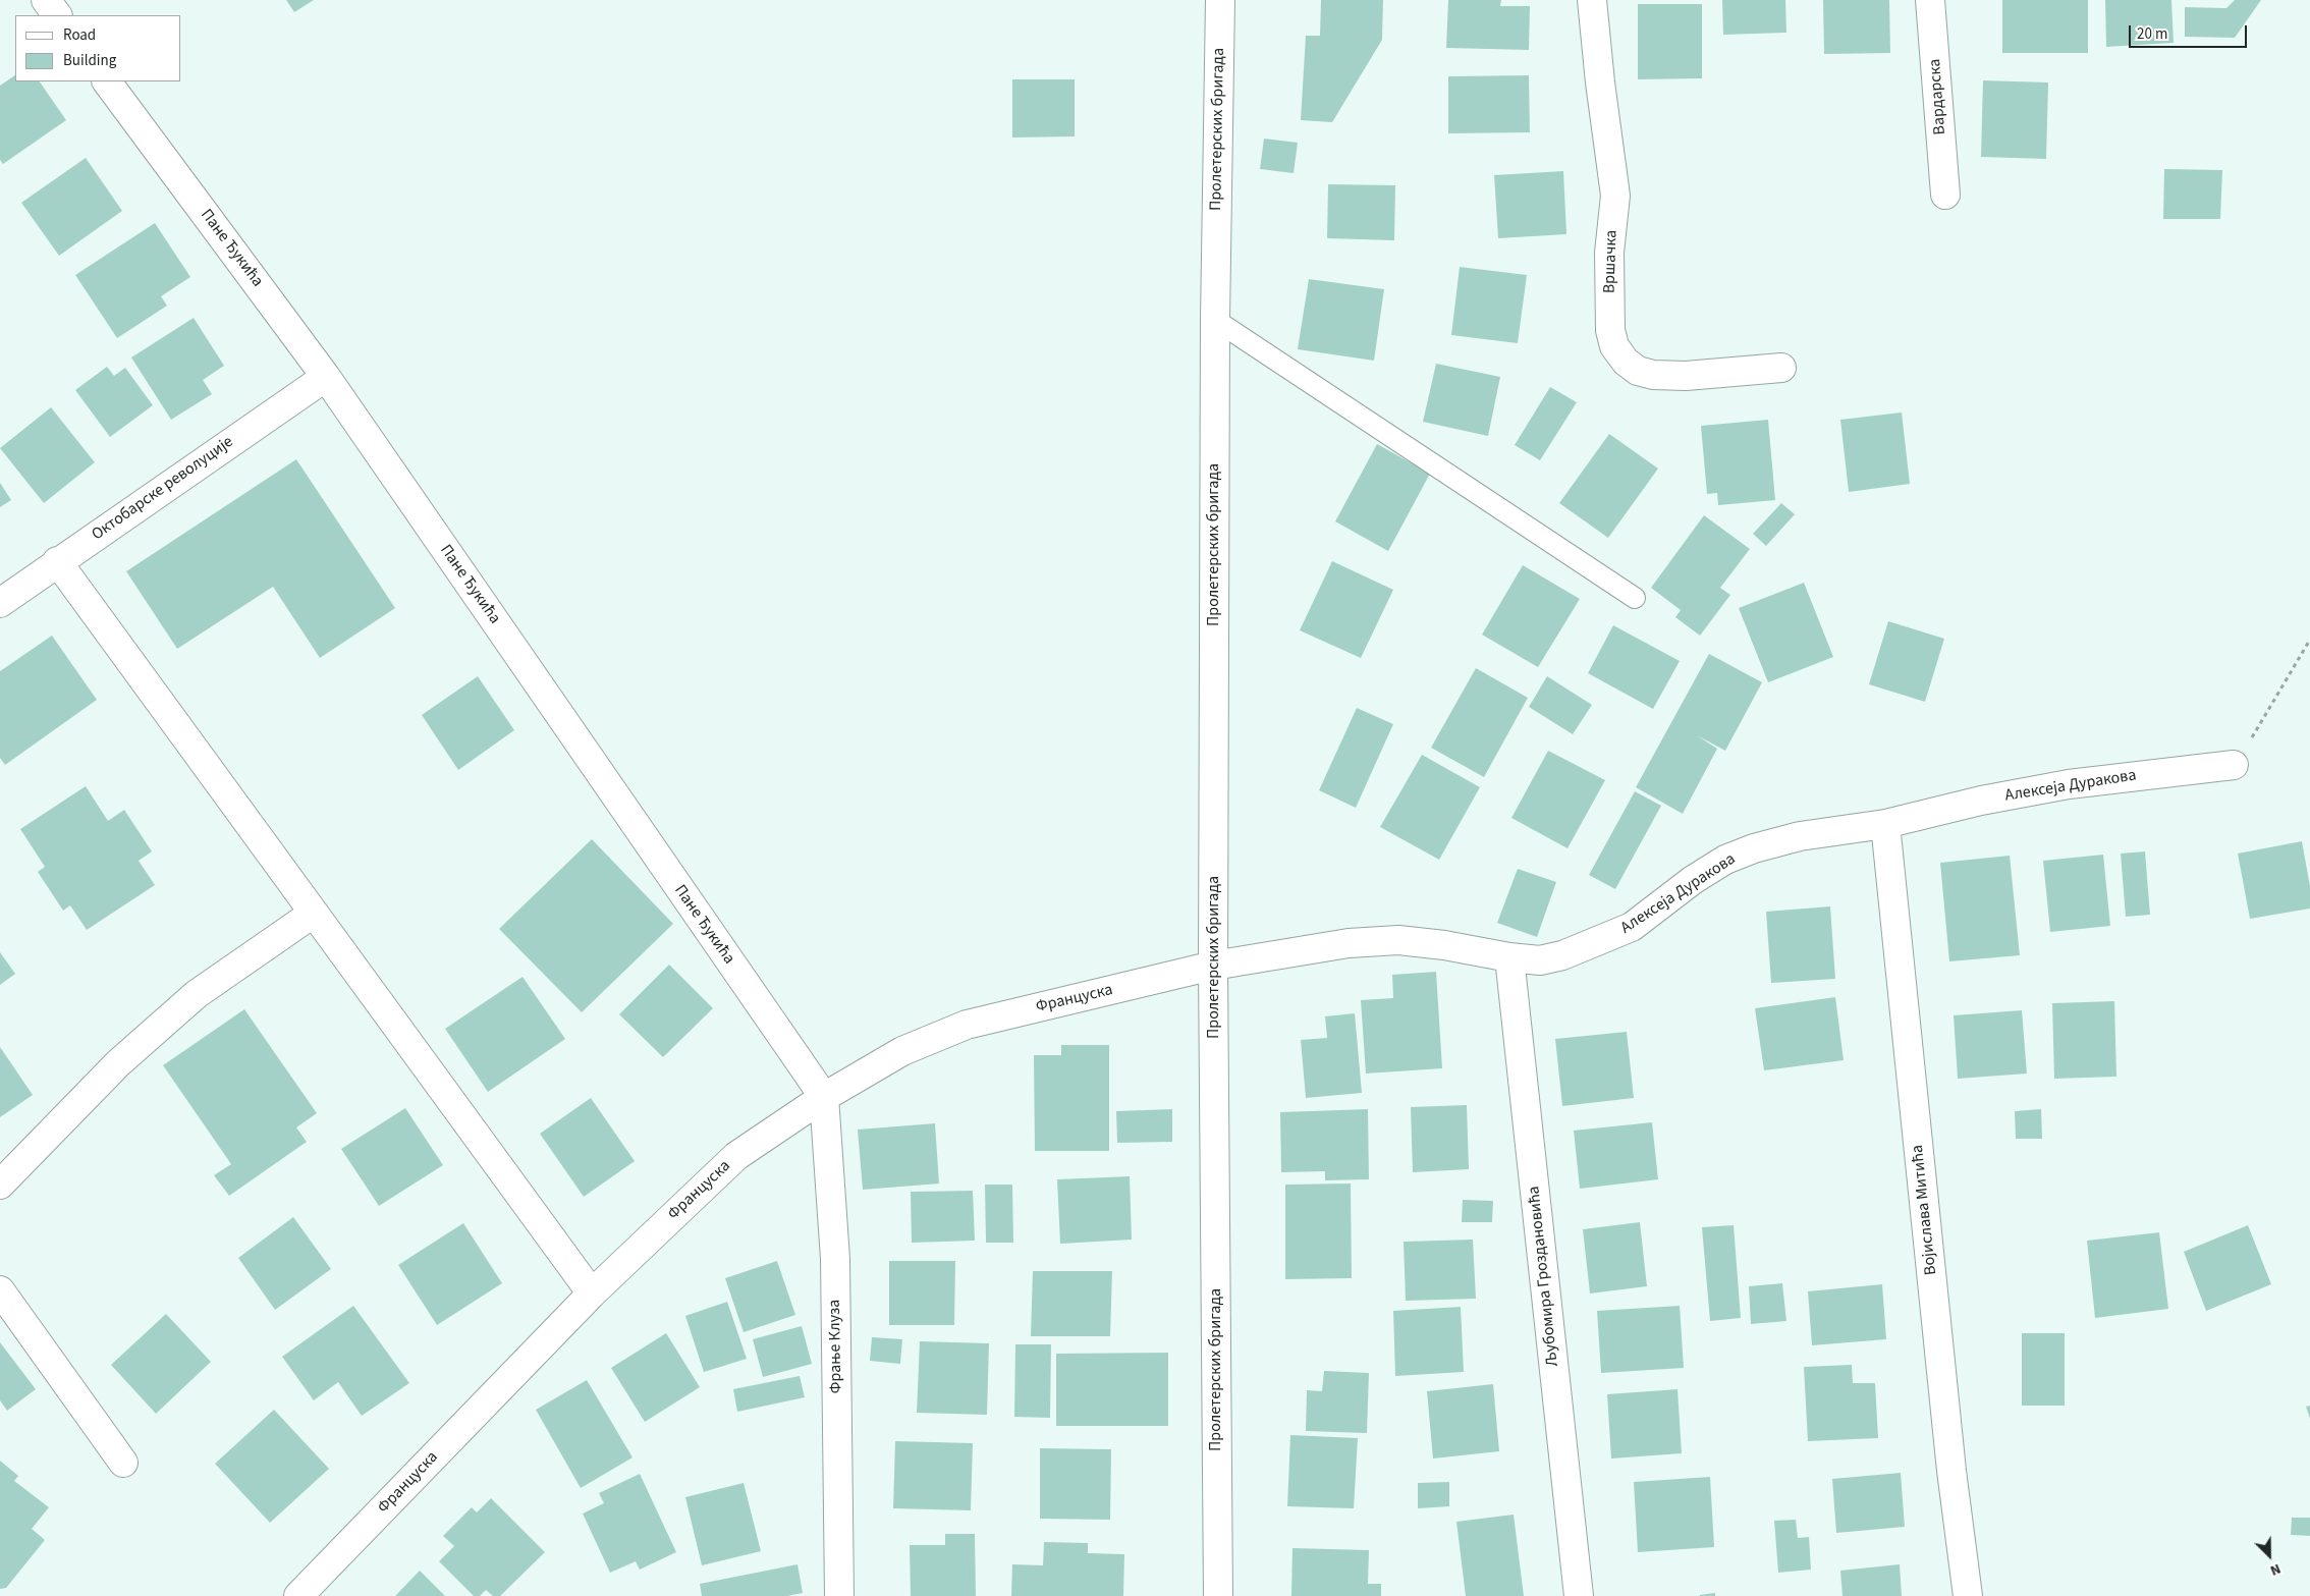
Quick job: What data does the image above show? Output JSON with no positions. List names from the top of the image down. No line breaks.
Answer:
{"streets":{"street":["Вардарска","Пролетерских бригада","Пане Ђукића","Вршачка","Октобарске револуције","Алексеја Дуракова","Француска","Војислава Митића","Љубомира Гроздановића","Фрање Клуза"]},"crossings":[["Пролетерских бригада","Алексеја Дуракова"],["Пролетерских бригада","Француска"],["Пане Ђукића","Октобарске револуције"],["Пане Ђукића","Француска"],["Пане Ђукића","Фрање Клуза"],["Алексеја Дуракова","Француска"],["Алексеја Дуракова","Војислава Митића"],["Алексеја Дуракова","Љубомира Гроздановића"],["Француска","Фрање Клуза"]],"legend":["Road","Building"],"scale_bar":"20 m","north":"bottom right"}
